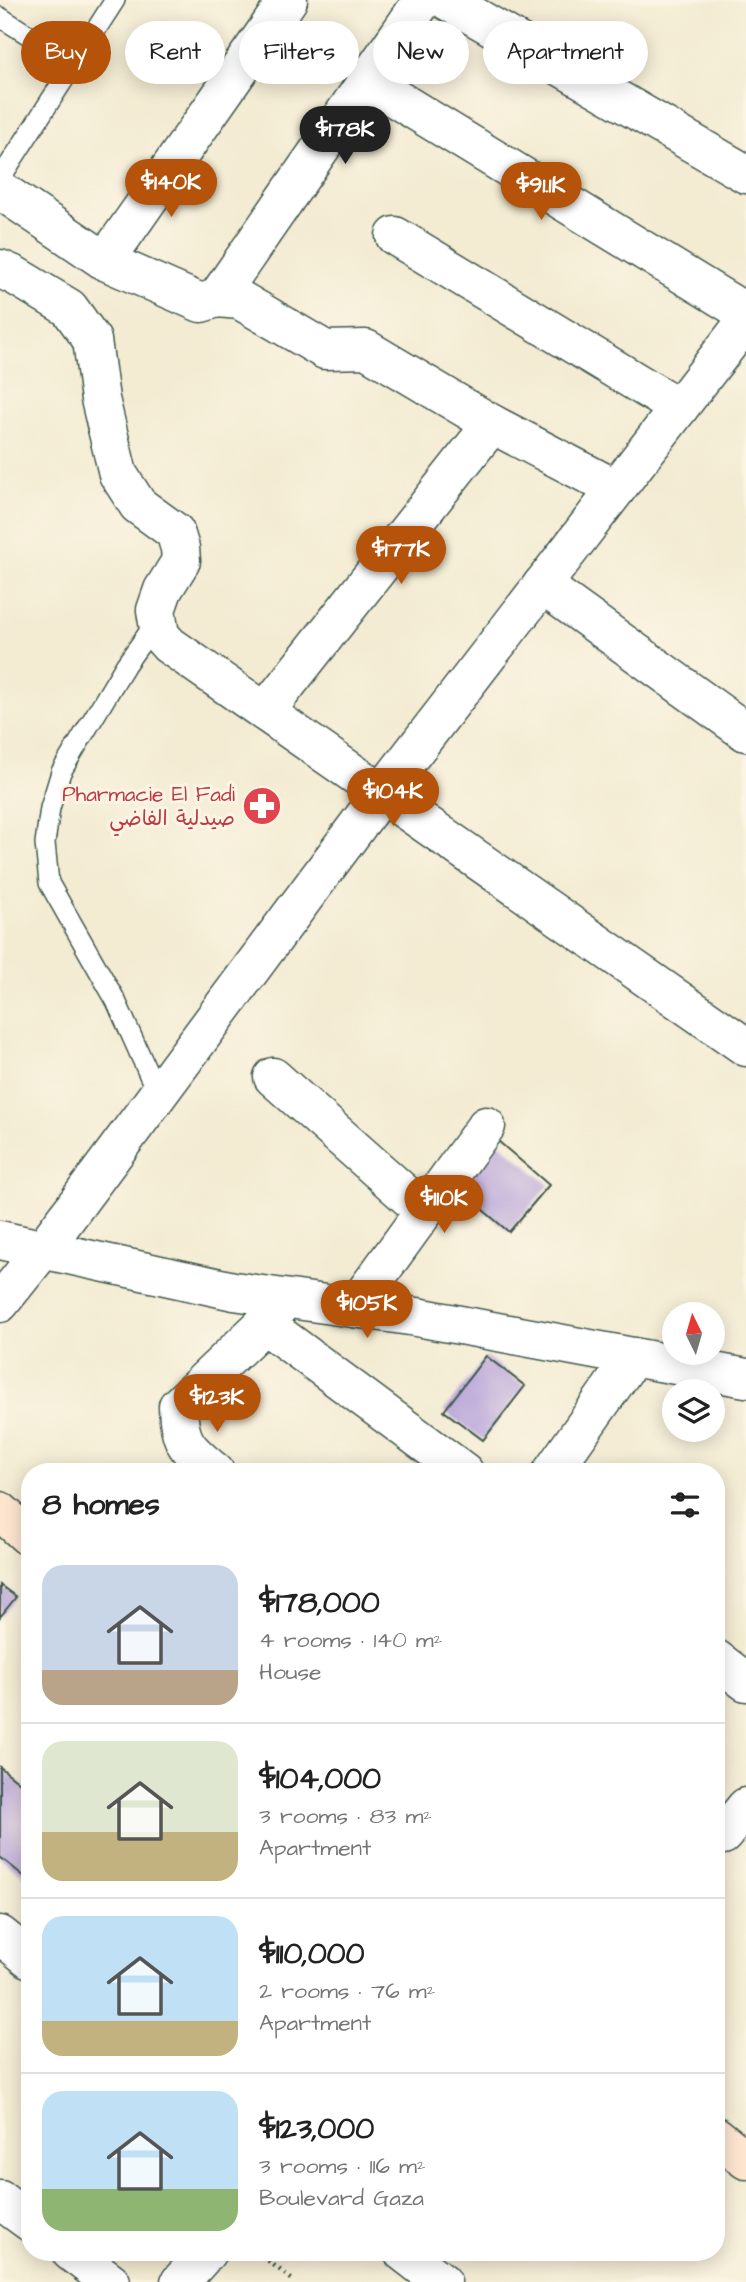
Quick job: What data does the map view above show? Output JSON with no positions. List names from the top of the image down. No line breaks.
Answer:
{"places":{"pharmacy":["Pharmacie El Fadi صيدلية الفاضي"]},"north":"top","page":{"chip":["Buy","Rent","Filters","New","Apartment"],"price":["$178K","$140K","$91.1K","$177K","$104K","$110K","$105K","$123K"],"heading":"8 homes","list":[{"name":"$178,000","note":"4 rooms · 140 m² · House"},{"name":"$104,000","note":"3 rooms · 83 m² · Apartment"},{"name":"$110,000","note":"2 rooms · 76 m² · Apartment"},{"name":"$123,000","note":"3 rooms · 116 m² · Boulevard Gaza"}]}}
